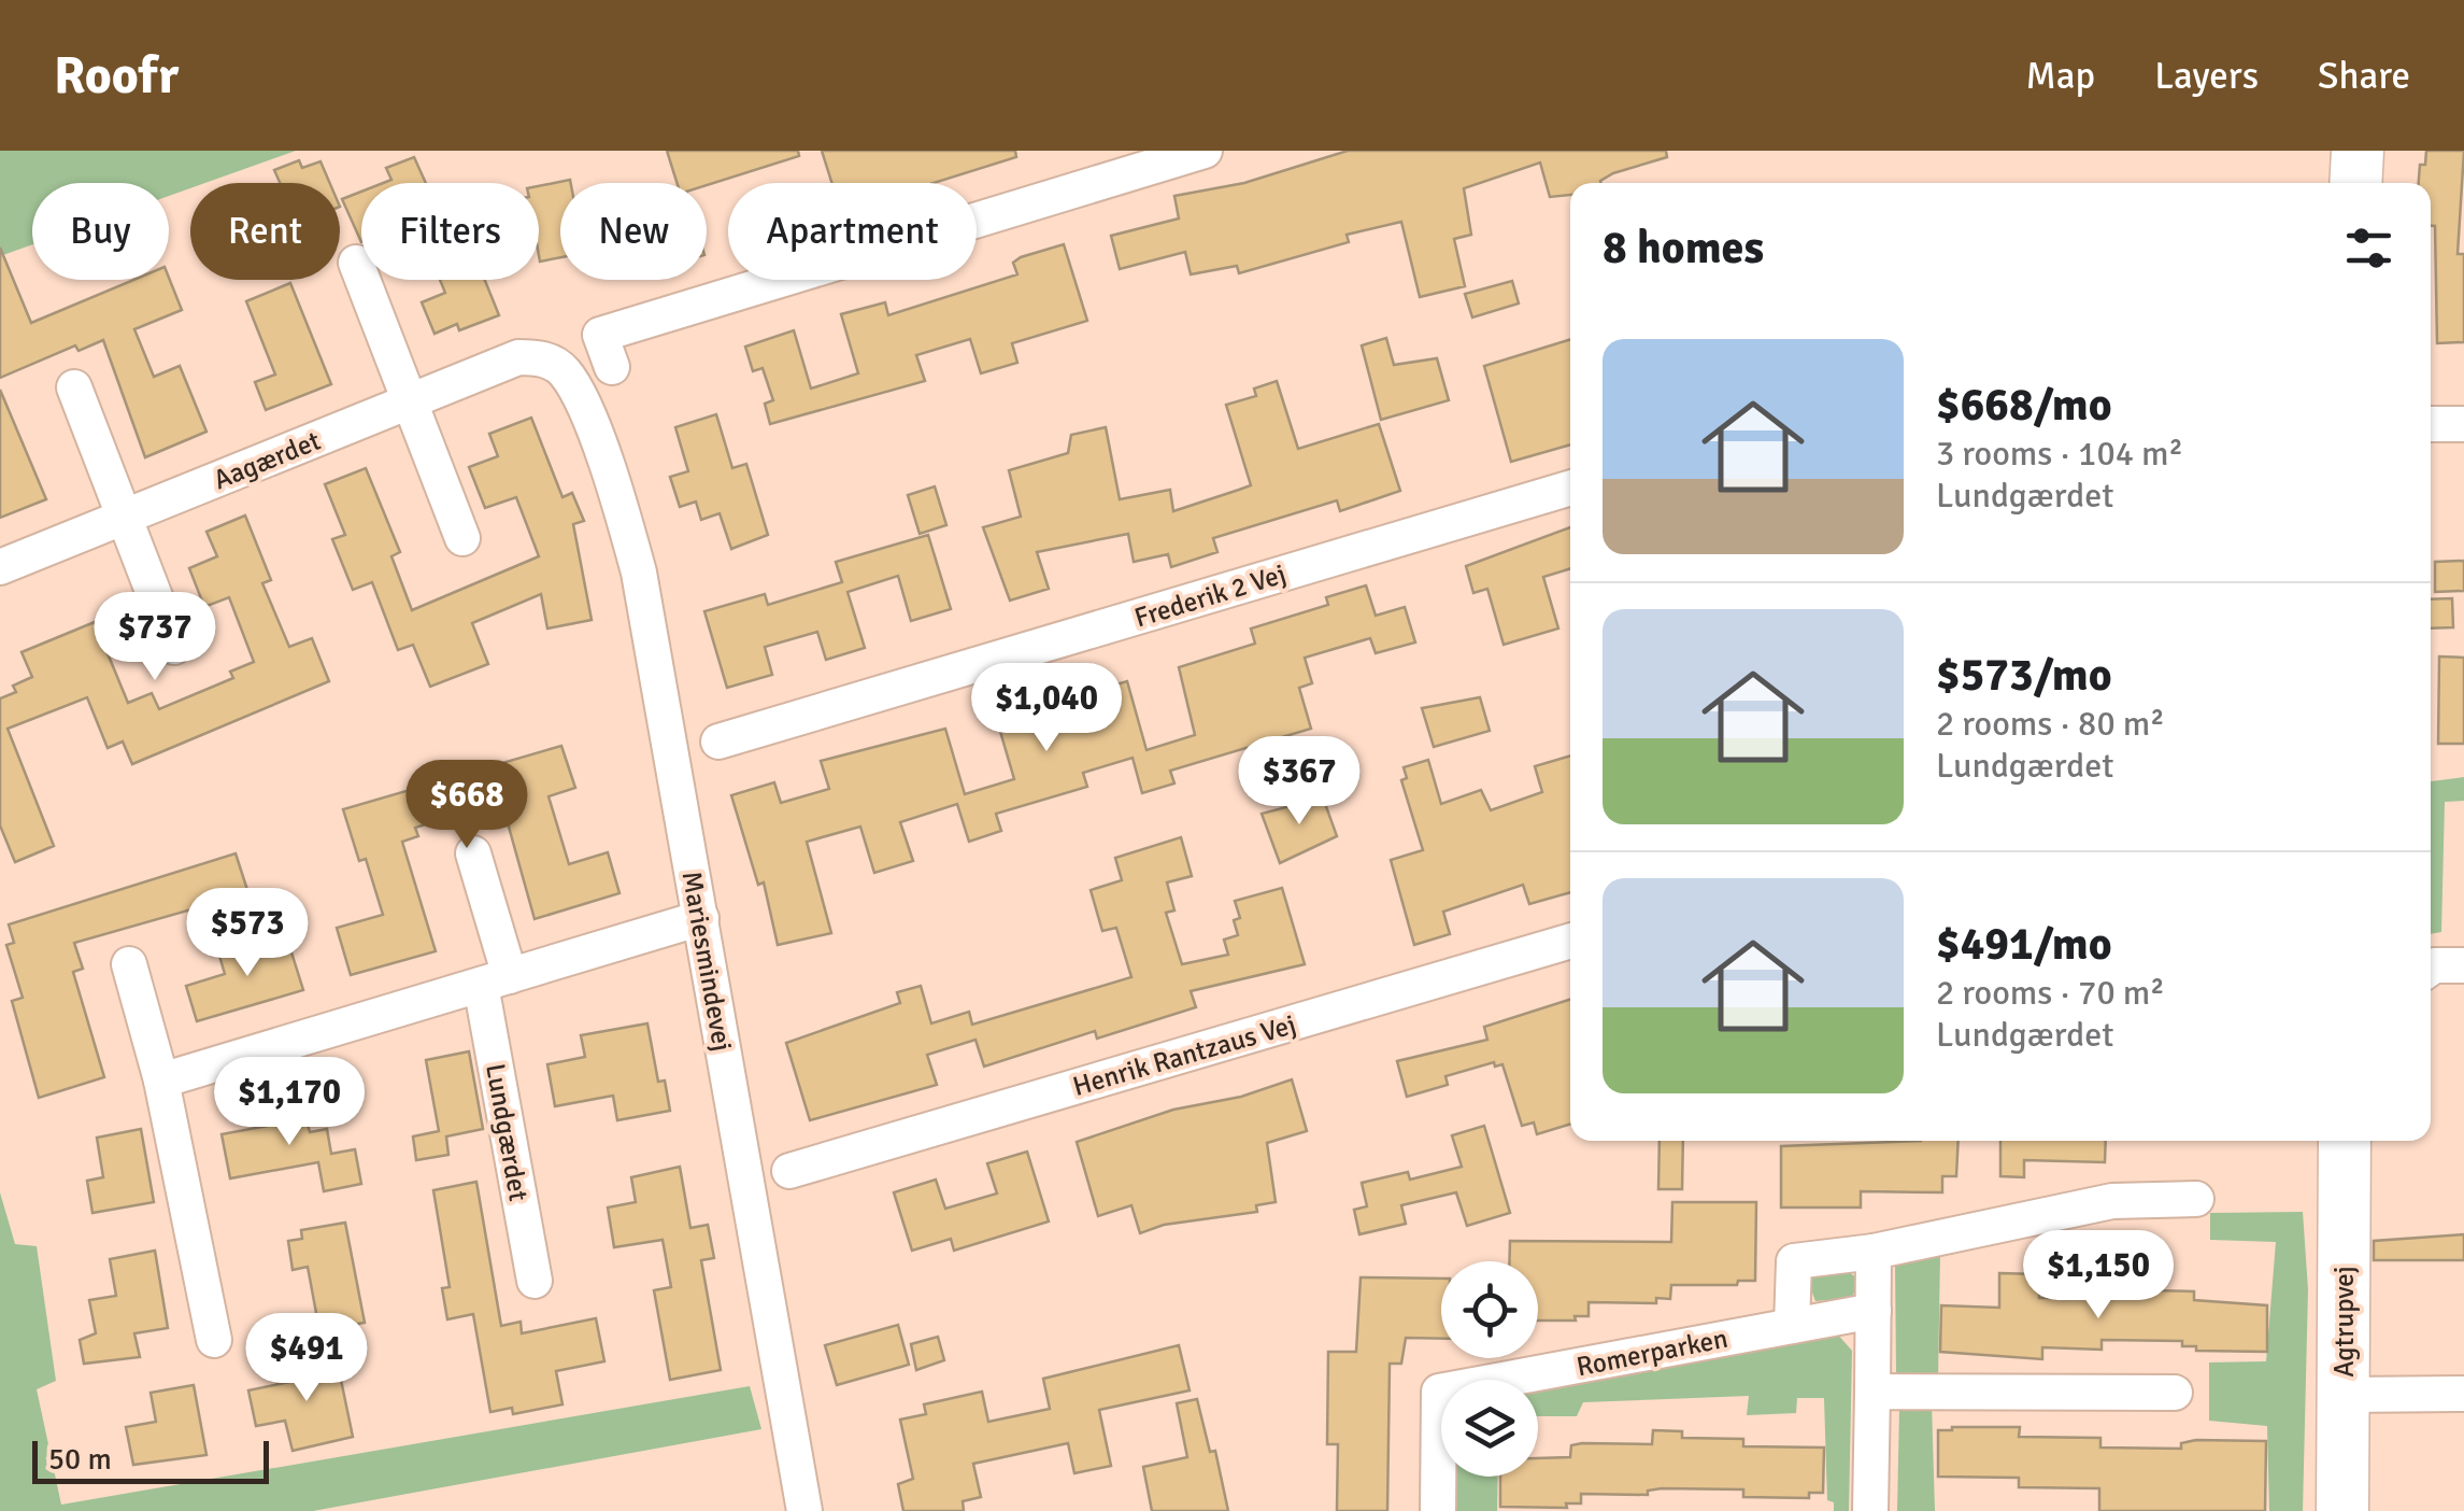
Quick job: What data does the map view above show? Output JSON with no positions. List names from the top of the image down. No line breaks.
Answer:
{"streets":{"street":["Aagærdet","Frederik 2 Vej","Mariesmindevej","Henrik Rantzaus Vej","Lundgærdet","Agtrupvej","Romerparken"]},"crossings":[["Aagærdet","Mariesmindevej"]],"scale_bar":"50 m","page":{"header":"Roofr","nav":["Map","Layers","Share"],"chip":["Buy","Rent","Filters","New","Apartment"],"heading":"8 homes","list":[{"name":"$668/mo","note":"3 rooms · 104 m² · Lundgærdet"},{"name":"$573/mo","note":"2 rooms · 80 m² · Lundgærdet"},{"name":"$491/mo","note":"2 rooms · 70 m² · Lundgærdet"}],"price":["$737","$1,040","$367","$668","$573","$1,170","$1,150","$491"],"scale":"50 m"}}
